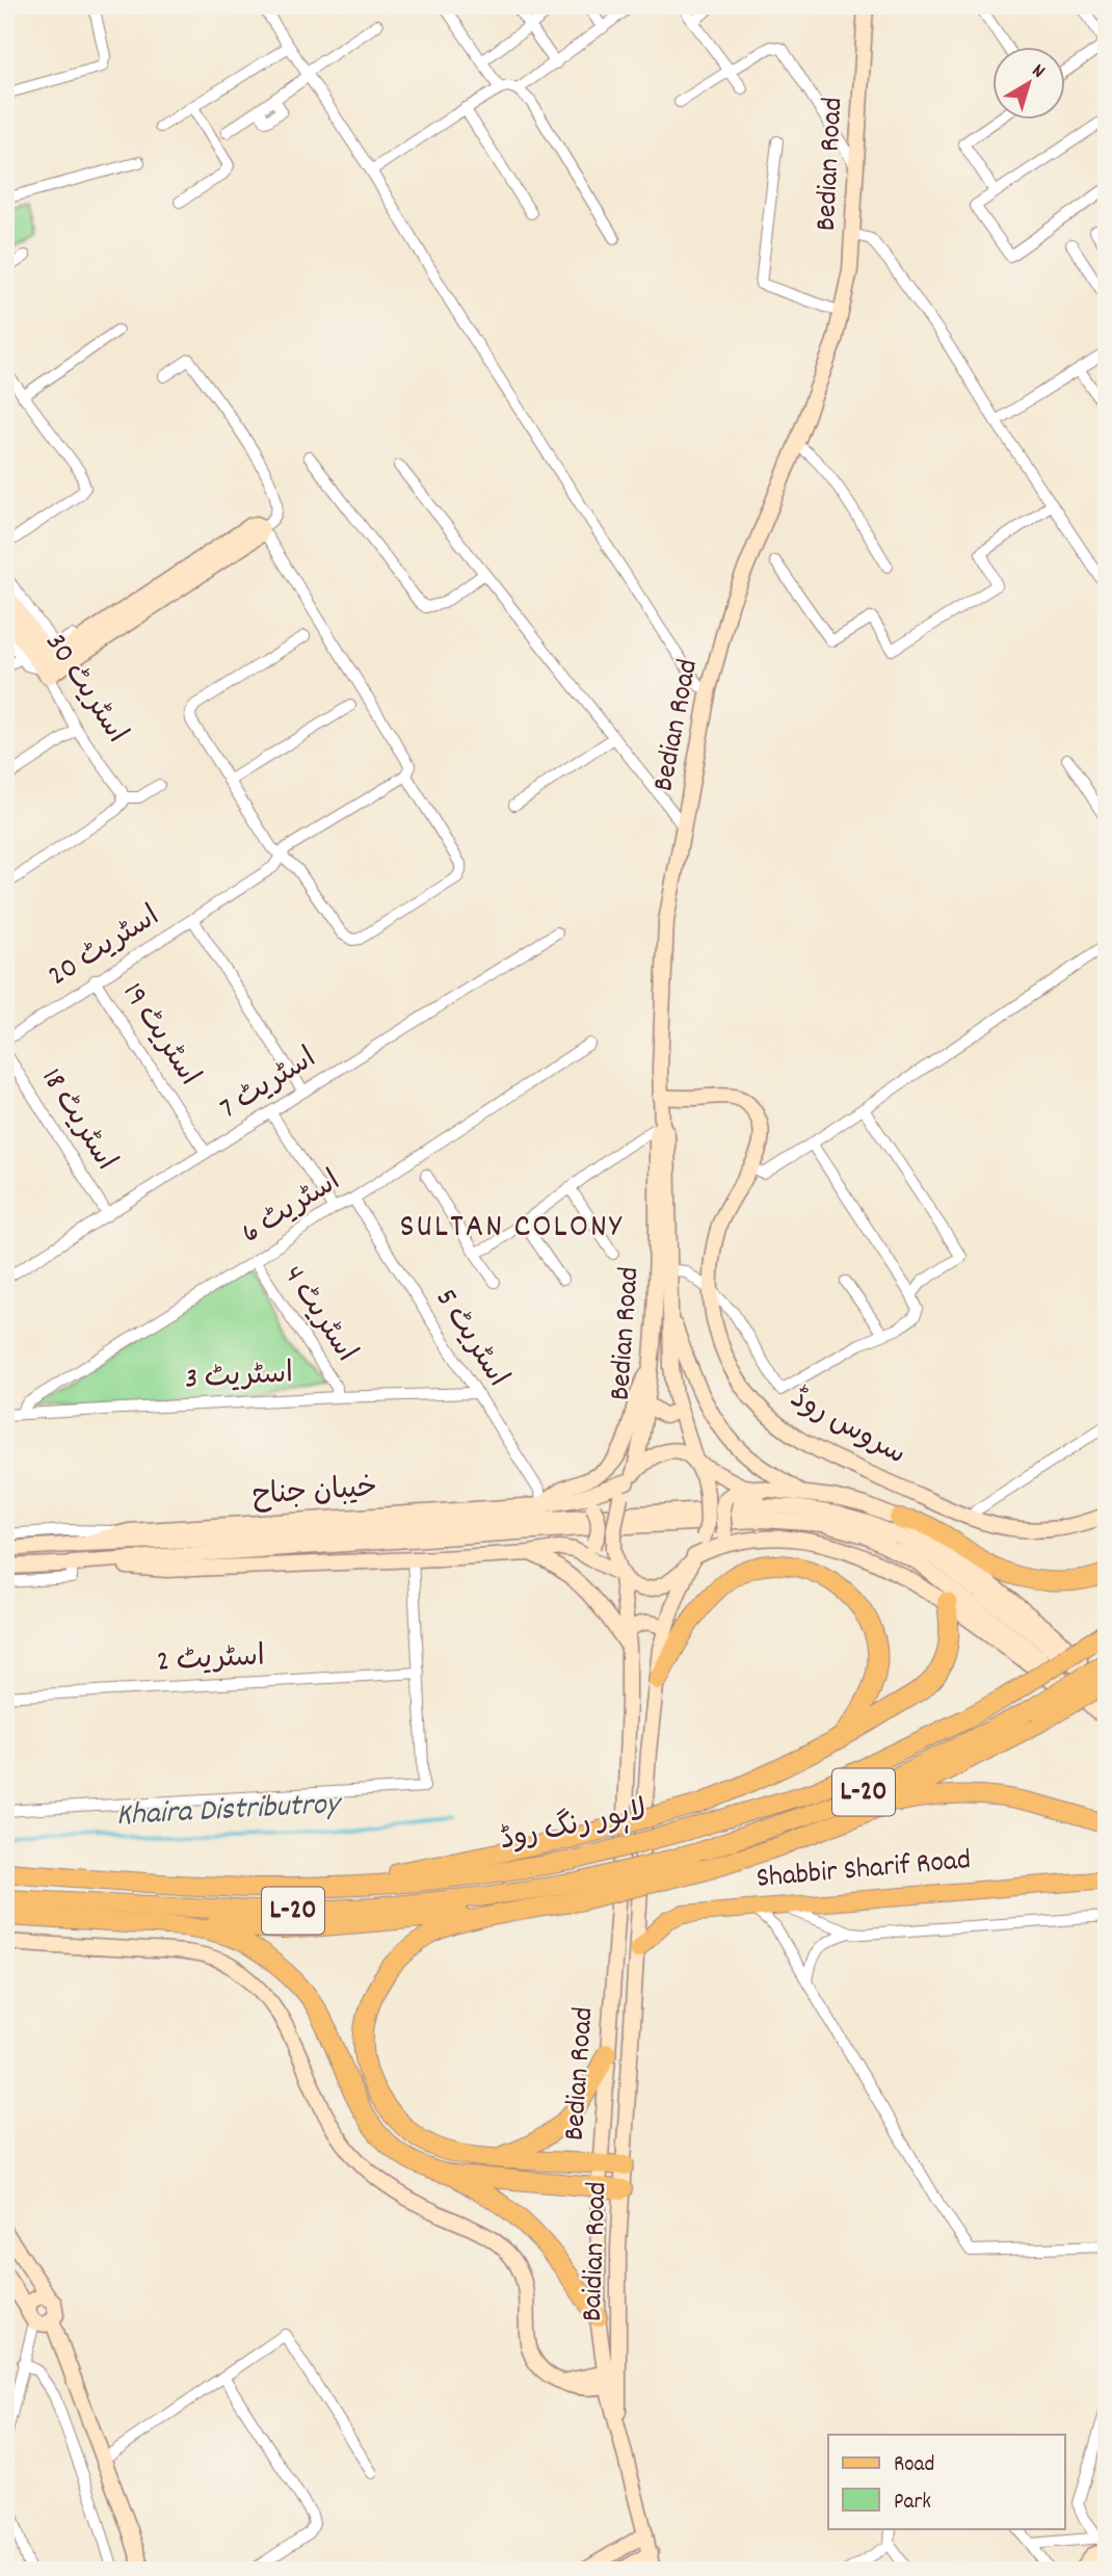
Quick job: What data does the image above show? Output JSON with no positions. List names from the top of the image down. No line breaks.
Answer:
{"streets":{"highway":["L-20","لاہور رنگ روڈ"],"main road":["Bedian Road","اسٹریٹ 30","سروس روڈ","خیبان جناح","Shabbir Sharif Road","Baidian Road"],"street":["اسٹریٹ 20","اسٹریٹ 19","اسٹریٹ 7","اسٹریٹ 18","اسٹریٹ 6","اسٹریٹ 4","اسٹریٹ 5","اسٹریٹ 3","اسٹریٹ 2"]},"crossings":[["Bedian Road","سروس روڈ"],["Bedian Road","خیبان جناح"],["Bedian Road","Baidian Road"],["اسٹریٹ 20","اسٹریٹ 19"],["اسٹریٹ 19","اسٹریٹ 7"],["اسٹریٹ 7","اسٹریٹ 18"],["اسٹریٹ 6","اسٹریٹ 4"],["اسٹریٹ 6","اسٹریٹ 5"],["اسٹریٹ 6","اسٹریٹ 3"],["اسٹریٹ 4","اسٹریٹ 3"],["اسٹریٹ 5","اسٹریٹ 3"],["اسٹریٹ 5","خیبان جناح"],["Shabbir Sharif Road","Baidian Road"]],"districts":["SULTAN COLONY"],"water":["Khaira Distributroy"],"legend":["Road","Park"],"north":"top right"}
